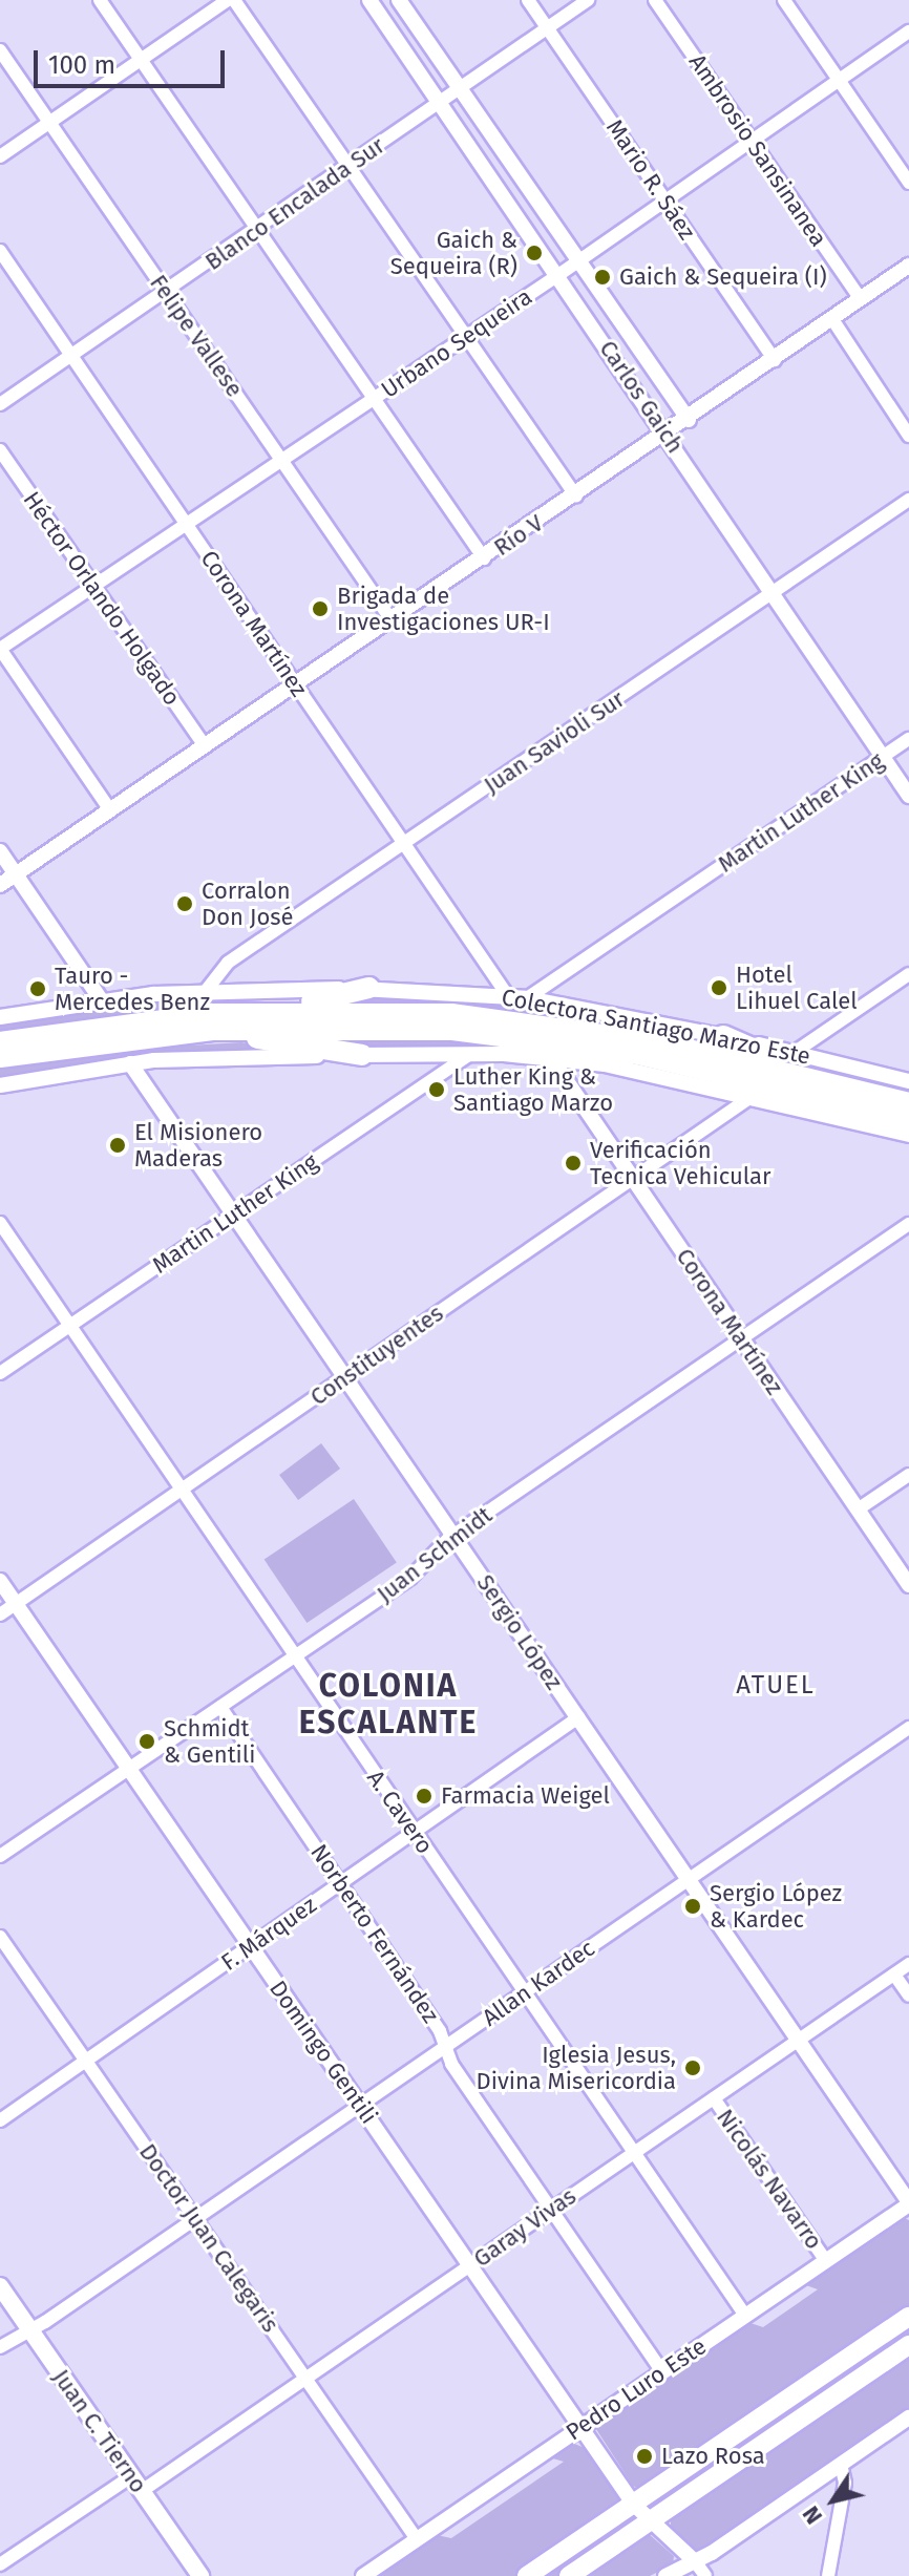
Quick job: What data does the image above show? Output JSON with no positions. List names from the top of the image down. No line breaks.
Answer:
{"streets":{"main road":["Juan C. Tierno"],"street":["Ambrosio Sansinanea","Mario R. Sáez","Blanco Encalada Sur","Felipe Vallese","Urbano Sequeira","Carlos Gaich","Río V","Héctor Orlando Holgado","Corona Martínez","Juan Savioli Sur","Martin Luther King","Colectora Santiago Marzo Este","Constituyentes","Juan Schmidt","Sergio López","A. Cavero","F. Márquez","Norberto Fernández","Allan Kardec","Domingo Gentili","Nicolás Navarro","Garay Vivas","Doctor Juan Calegaris","Pedro Luro Este"]},"crossings":[["Ambrosio Sansinanea","Urbano Sequeira"],["Ambrosio Sansinanea","Río V"],["Mario R. Sáez","Blanco Encalada Sur"],["Mario R. Sáez","Urbano Sequeira"],["Mario R. Sáez","Río V"],["Blanco Encalada Sur","Felipe Vallese"],["Blanco Encalada Sur","Carlos Gaich"],["Blanco Encalada Sur","Corona Martínez"],["Felipe Vallese","Urbano Sequeira"],["Felipe Vallese","Río V"],["Urbano Sequeira","Carlos Gaich"],["Urbano Sequeira","Héctor Orlando Holgado"],["Urbano Sequeira","Corona Martínez"],["Carlos Gaich","Río V"],["Carlos Gaich","Juan Savioli Sur"],["Carlos Gaich","Martin Luther King"],["Río V","Héctor Orlando Holgado"],["Río V","Corona Martínez"],["Corona Martínez","Juan Savioli Sur"],["Corona Martínez","Colectora Santiago Marzo Este"],["Corona Martínez","Constituyentes"],["Corona Martínez","Juan Schmidt"],["Juan Savioli Sur","Colectora Santiago Marzo Este"],["Martin Luther King","Colectora Santiago Marzo Este"],["Martin Luther King","Sergio López"],["Martin Luther King","A. Cavero"],["Colectora Santiago Marzo Este","Constituyentes"],["Colectora Santiago Marzo Este","Sergio López"],["Constituyentes","Sergio López"],["Constituyentes","A. Cavero"],["Constituyentes","Domingo Gentili"],["Juan Schmidt","Sergio López"],["Juan Schmidt","A. Cavero"],["Juan Schmidt","Norberto Fernández"],["Juan Schmidt","Domingo Gentili"],["Sergio López","F. Márquez"],["Sergio López","Allan Kardec"],["Sergio López","Garay Vivas"],["Sergio López","Pedro Luro Este"],["A. Cavero","F. Márquez"],["A. Cavero","Allan Kardec"],["A. Cavero","Garay Vivas"],["A. Cavero","Pedro Luro Este"],["F. Márquez","Norberto Fernández"],["F. Márquez","Domingo Gentili"],["F. Márquez","Doctor Juan Calegaris"],["Norberto Fernández","Allan Kardec"],["Norberto Fernández","Garay Vivas"],["Norberto Fernández","Pedro Luro Este"],["Allan Kardec","Domingo Gentili"],["Allan Kardec","Doctor Juan Calegaris"],["Allan Kardec","Juan C. Tierno"],["Domingo Gentili","Garay Vivas"],["Domingo Gentili","Pedro Luro Este"],["Nicolás Navarro","Garay Vivas"],["Nicolás Navarro","Pedro Luro Este"],["Garay Vivas","Doctor Juan Calegaris"],["Garay Vivas","Juan C. Tierno"],["Doctor Juan Calegaris","Pedro Luro Este"]],"districts":["COLONIA ESCALANTE","ATUEL"],"places":["Gaich & Sequeira (R)","Gaich & Sequeira (I)","Brigada de Investigaciones UR-I","Corralon Don José","Hotel Lihuel Calel","Tauro - Mercedes Benz","Luther King & Santiago Marzo","El Misionero Maderas","Verificación Tecnica Vehicular","Schmidt & Gentili","Farmacia Weigel","Sergio López & Kardec","Iglesia Jesus, Divina Misericordia","Lazo Rosa"],"scale_bar":"100 m","north":"bottom left"}
